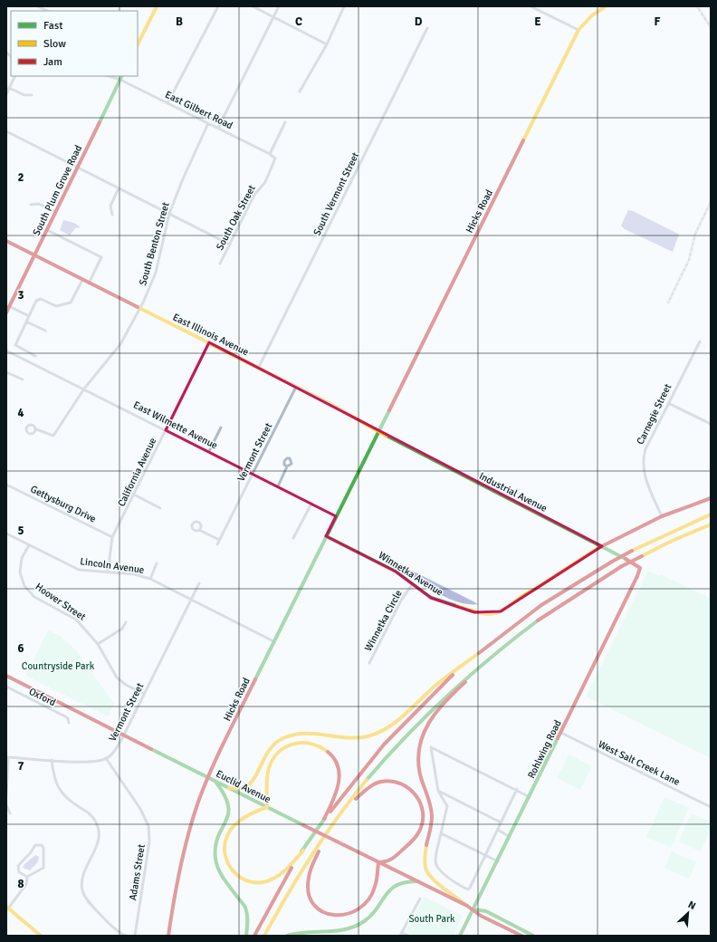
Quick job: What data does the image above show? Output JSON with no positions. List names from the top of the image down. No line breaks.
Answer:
{"streets":{"main road":["South Plum Grove Road","Hicks Road","East Illinois Avenue","Industrial Avenue","Winnetka Avenue","Rohlwing Road","Euclid Avenue"],"street":["East Gilbert Road","South Vermont Street","South Oak Street","South Benton Street","Carnegie Street","East Wilmette Avenue","Vermont Street","California Avenue","Gettysburg Drive","Lincoln Avenue","Hoover Street","Winnetka Circle","Oxford","West Salt Creek Lane","Adams Street"]},"crossings":[["East Gilbert Road","South Plum Grove Road"],["East Gilbert Road","South Oak Street"],["East Gilbert Road","South Benton Street"],["South Plum Grove Road","East Illinois Avenue"],["South Vermont Street","East Illinois Avenue"],["Hicks Road","East Illinois Avenue"],["Hicks Road","East Wilmette Avenue"],["Hicks Road","Industrial Avenue"],["Hicks Road","Lincoln Avenue"],["Hicks Road","Winnetka Avenue"],["Hicks Road","Euclid Avenue"],["South Benton Street","East Illinois Avenue"],["South Benton Street","East Wilmette Avenue"],["East Illinois Avenue","Vermont Street"],["East Illinois Avenue","California Avenue"],["East Illinois Avenue","Industrial Avenue"],["East Wilmette Avenue","Vermont Street"],["East Wilmette Avenue","California Avenue"],["Vermont Street","Lincoln Avenue"],["Vermont Street","Hoover Street"],["Vermont Street","Euclid Avenue"],["Vermont Street","Adams Street"],["California Avenue","Gettysburg Drive"],["California Avenue","Lincoln Avenue"],["Industrial Avenue","Winnetka Avenue"],["Industrial Avenue","Rohlwing Road"],["Lincoln Avenue","Hoover Street"],["Winnetka Avenue","Winnetka Circle"],["Rohlwing Road","West Salt Creek Lane"],["Rohlwing Road","Euclid Avenue"]],"parks":["Countryside Park","South Park"],"legend":["Fast","Slow","Jam"],"north":"top right","grid":{"columns":["B","C","D","E","F"],"rows":["2","3","4","5","6","7","8"]}}
